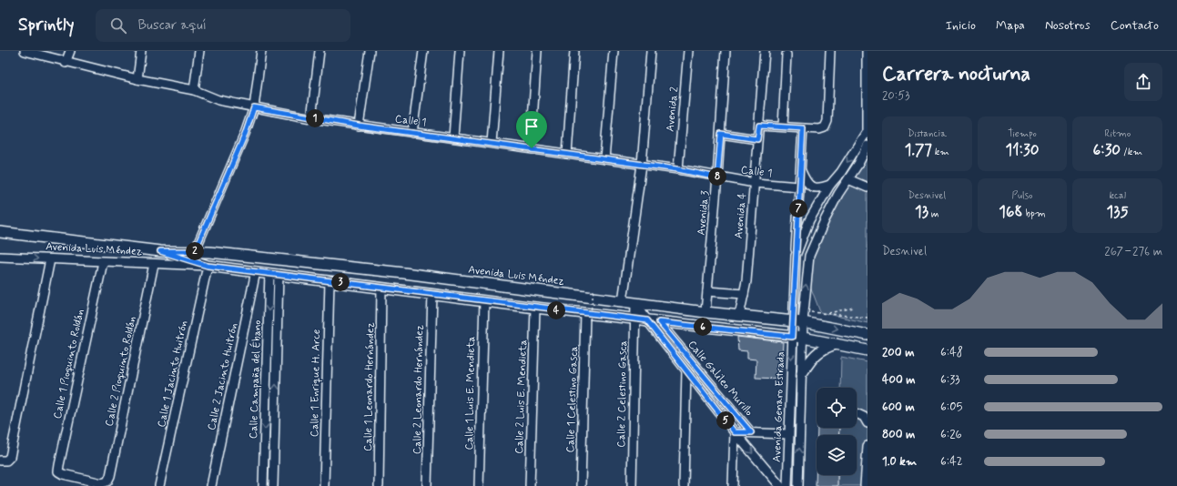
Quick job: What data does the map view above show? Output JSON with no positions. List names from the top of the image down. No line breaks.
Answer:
{"streets":{"main road":["Avenida Luis Méndez"],"street":["Avenida 2","Calle 1","Avenida 3","Avenida 4","Calle 1 Pioquinto Roldán","Calle 2 Pioquinto Roldán","Calle 1 Jacinto Huitrón","Calle 2 Jacinto Huitrón","Calle Galileo Murillo","Calle Campaña del Ébano","Calle 1 Enrique H. Arce","Calle 1 Leonardo Hernández","Calle 2 Leonardo Hernández","Calle 1 Luis E. Mendieta","Calle 2 Celestino Gasca","Calle 2 Luis E. Mendieta","Calle 1 Celestino Gasca","Avenida Genaro Estrada"]},"crossings":[["Avenida 2","Calle 1"],["Calle 1","Avenida 3"],["Calle 1","Avenida 4"],["Avenida 3","Avenida Luis Méndez"],["Avenida 4","Avenida Luis Méndez"],["Avenida Luis Méndez","Calle 1 Pioquinto Roldán"],["Avenida Luis Méndez","Calle 2 Pioquinto Roldán"],["Avenida Luis Méndez","Calle 1 Jacinto Huitrón"],["Avenida Luis Méndez","Calle 2 Jacinto Huitrón"],["Avenida Luis Méndez","Calle Galileo Murillo"],["Avenida Luis Méndez","Calle Campaña del Ébano"],["Avenida Luis Méndez","Calle 1 Enrique H. Arce"],["Avenida Luis Méndez","Calle 1 Leonardo Hernández"],["Avenida Luis Méndez","Calle 2 Leonardo Hernández"],["Avenida Luis Méndez","Calle 1 Luis E. Mendieta"],["Avenida Luis Méndez","Calle 2 Celestino Gasca"],["Avenida Luis Méndez","Calle 2 Luis E. Mendieta"],["Avenida Luis Méndez","Calle 1 Celestino Gasca"],["Avenida Luis Méndez","Avenida Genaro Estrada"],["Calle 1 Pioquinto Roldán","Calle 2 Pioquinto Roldán"],["Calle Galileo Murillo","Calle 2 Celestino Gasca"],["Calle Galileo Murillo","Avenida Genaro Estrada"]],"page":{"header":"Sprintly","search":"Buscar aquí","nav":["Inicio","Mapa","Nosotros","Contacto"],"heading":["Carrera nocturna","20:53"],"pins":["1","8","7","2","3","4","6","5"],"stats":[["Distancia","1.77 km"],["Tiempo","11:30"],["Ritmo","6:30 /km"],["Desnivel","13 m"],["Pulso","168 bpm"],["kcal","135"]],"chart":["Desnivel","267–276 m"],"list":[{"name":"200 m","note":"6:48"},{"name":"400 m","note":"6:33"},{"name":"600 m","note":"6:05"},{"name":"800 m","note":"6:26"},{"name":"1.0 km","note":"6:42"}]}}
